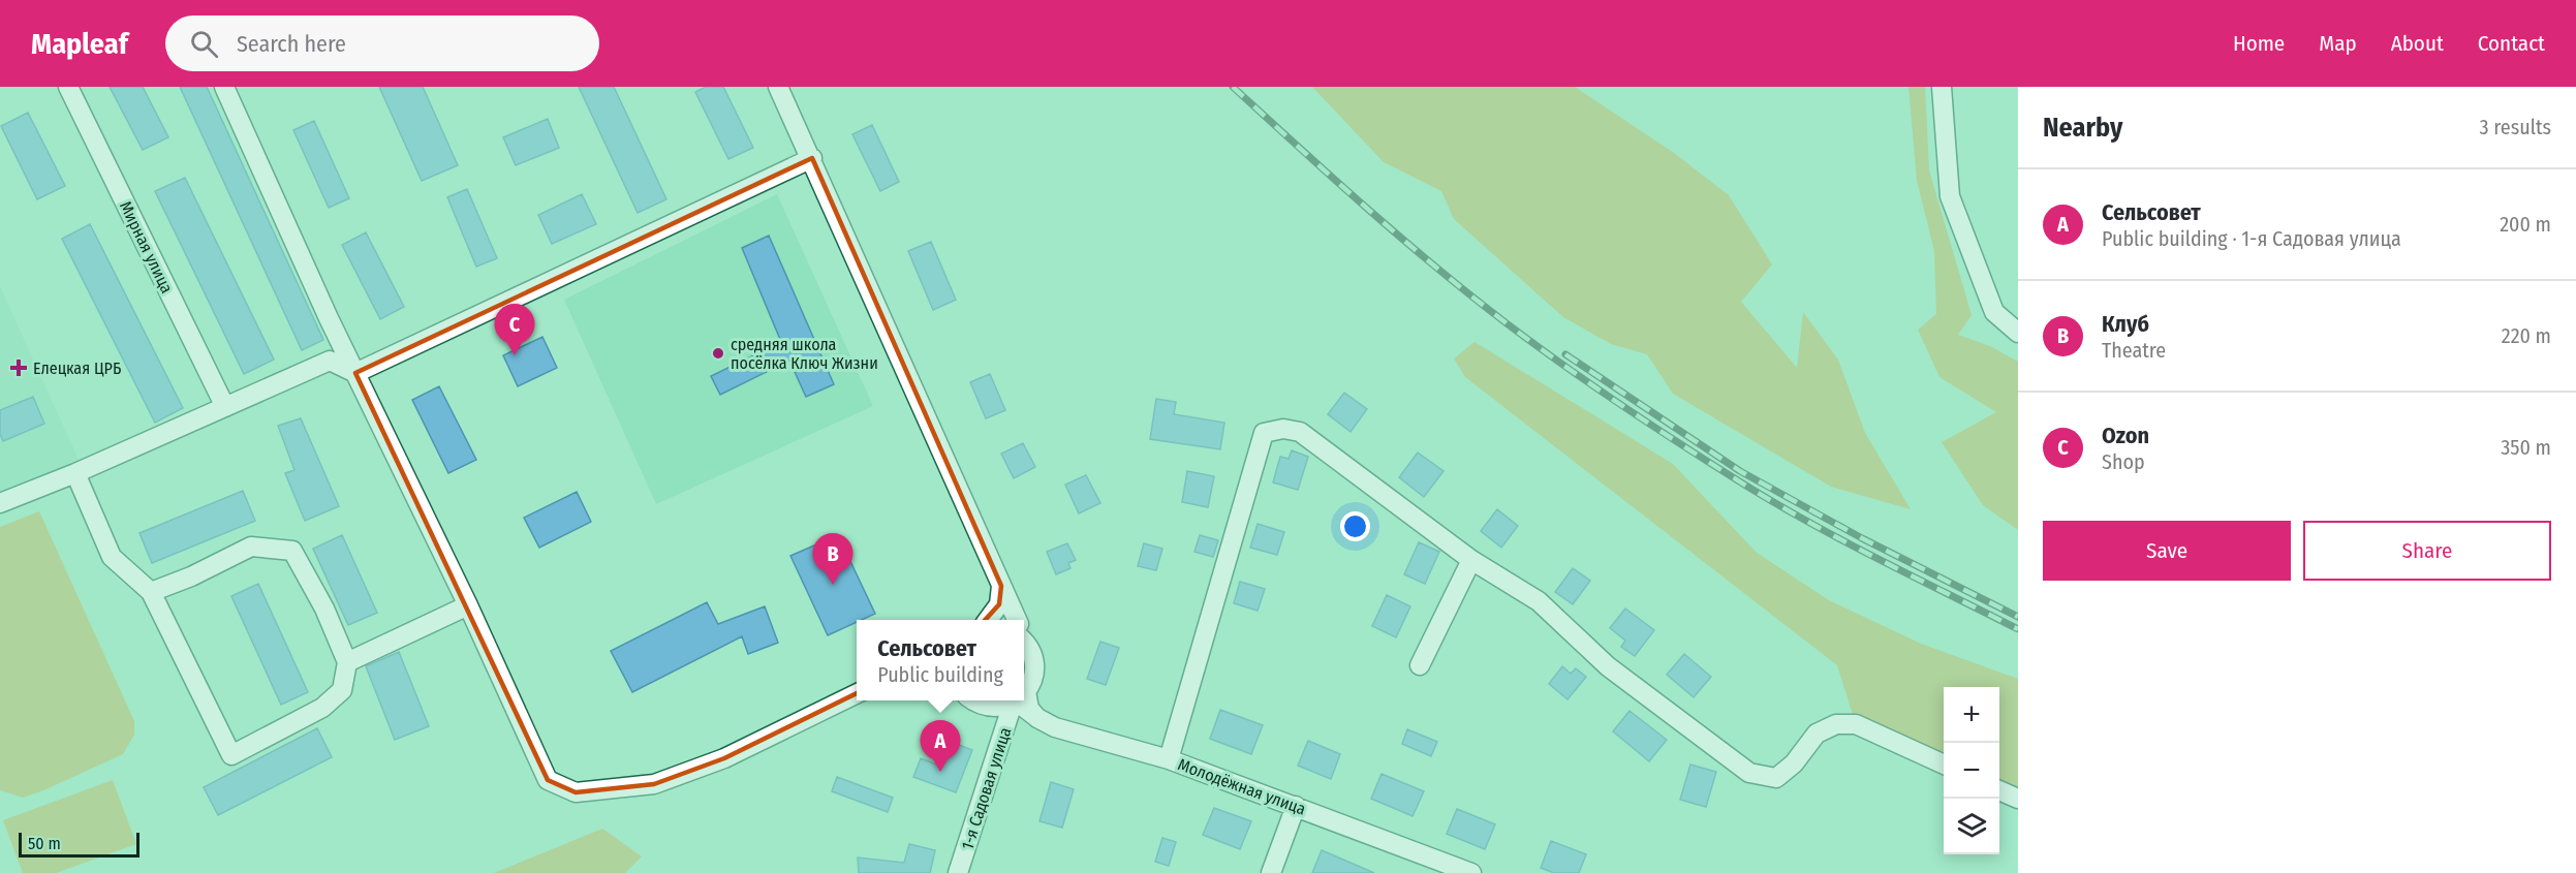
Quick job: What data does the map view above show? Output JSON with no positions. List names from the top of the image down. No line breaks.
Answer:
{"streets":{"street":["Мирная улица","Молодёжная улица","1-я Садовая улица"]},"places":{"other":["средняя школа посёлка Ключ Жизни"],"health":["Елецкая ЦРБ"]},"scale_bar":"50 m","page":{"header":"Mapleaf","search":"Search here","nav":["Home","Map","About","Contact"],"heading":["Nearby","3 results"],"list":[{"mark":"A","name":"Сельсовет","note":"Public building · 1-я Садовая улица","value":"200 m"},{"mark":"B","name":"Клуб","note":"Theatre","value":"220 m"},{"mark":"C","name":"Ozon","note":"Shop","value":"350 m"}],"pins":["C","B","A"],"buttons":["Save","Share"],"popup":["Сельсовет","Public building"],"map_buttons":["+","−"],"scale":"50 m"}}
